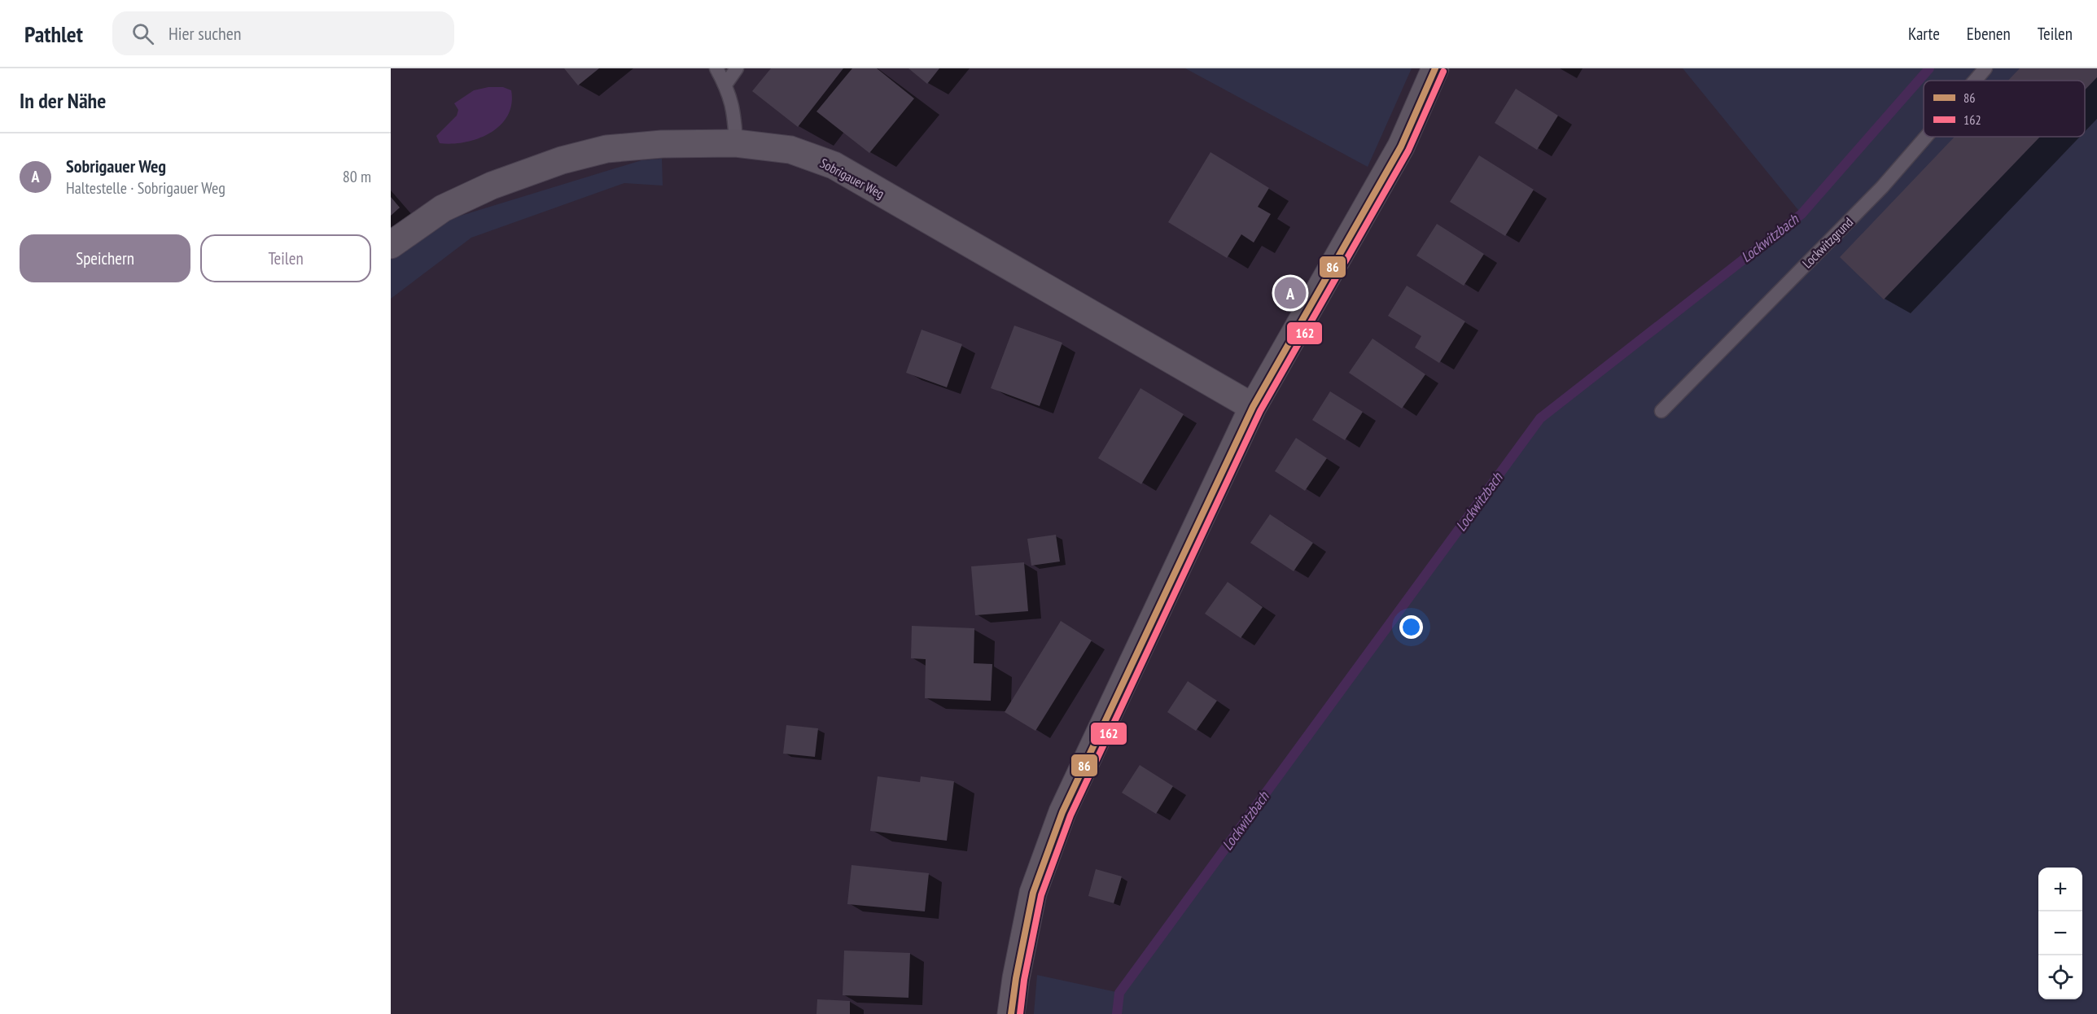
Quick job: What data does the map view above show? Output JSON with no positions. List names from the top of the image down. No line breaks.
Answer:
{"streets":{"main road":["Sobrigauer Weg"],"lane":["Lockwitzgrund"]},"water":["Lockwitzbach"],"lines":["transit line 86","transit line 162"],"legend":["86","162"],"page":{"header":"Pathlet","search":"Hier suchen","nav":["Karte","Ebenen","Teilen"],"heading":"In der Nähe","list":[{"mark":"A","name":"Sobrigauer Weg","note":"Haltestelle · Sobrigauer Weg","value":"80 m"}],"buttons":["Speichern","Teilen"],"pins":"A","map_buttons":["+","−"]}}
